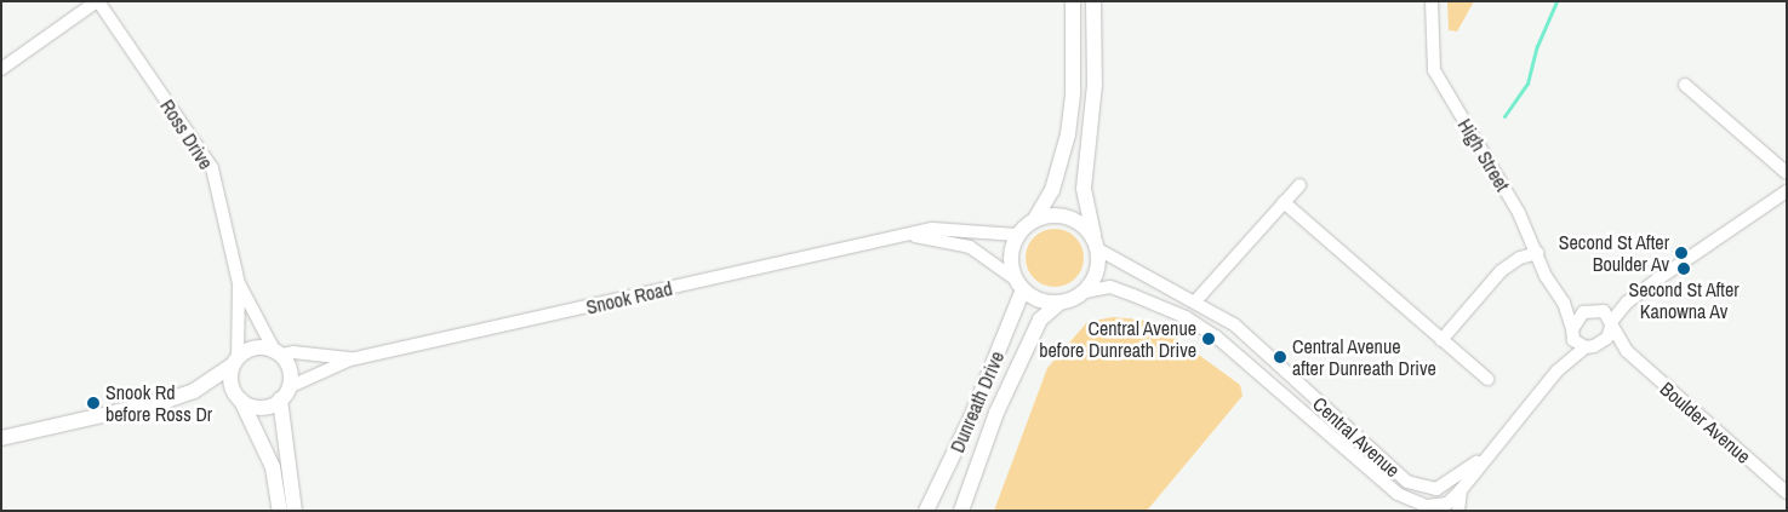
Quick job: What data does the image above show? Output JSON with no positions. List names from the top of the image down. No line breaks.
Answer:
{"streets":{"main road":["Dunreath Drive"],"street":["Ross Drive","High Street","Snook Road","Boulder Avenue","Central Avenue"]},"crossings":[["Ross Drive","Snook Road"],["High Street","Boulder Avenue"],["Snook Road","Dunreath Drive"],["Snook Road","Central Avenue"],["Dunreath Drive","Central Avenue"]],"places":["Second St After Boulder Av","Second St After Kanowna Av","Central Avenue before Dunreath Drive","Central Avenue after Dunreath Drive","Snook Rd before Ross Dr"]}
